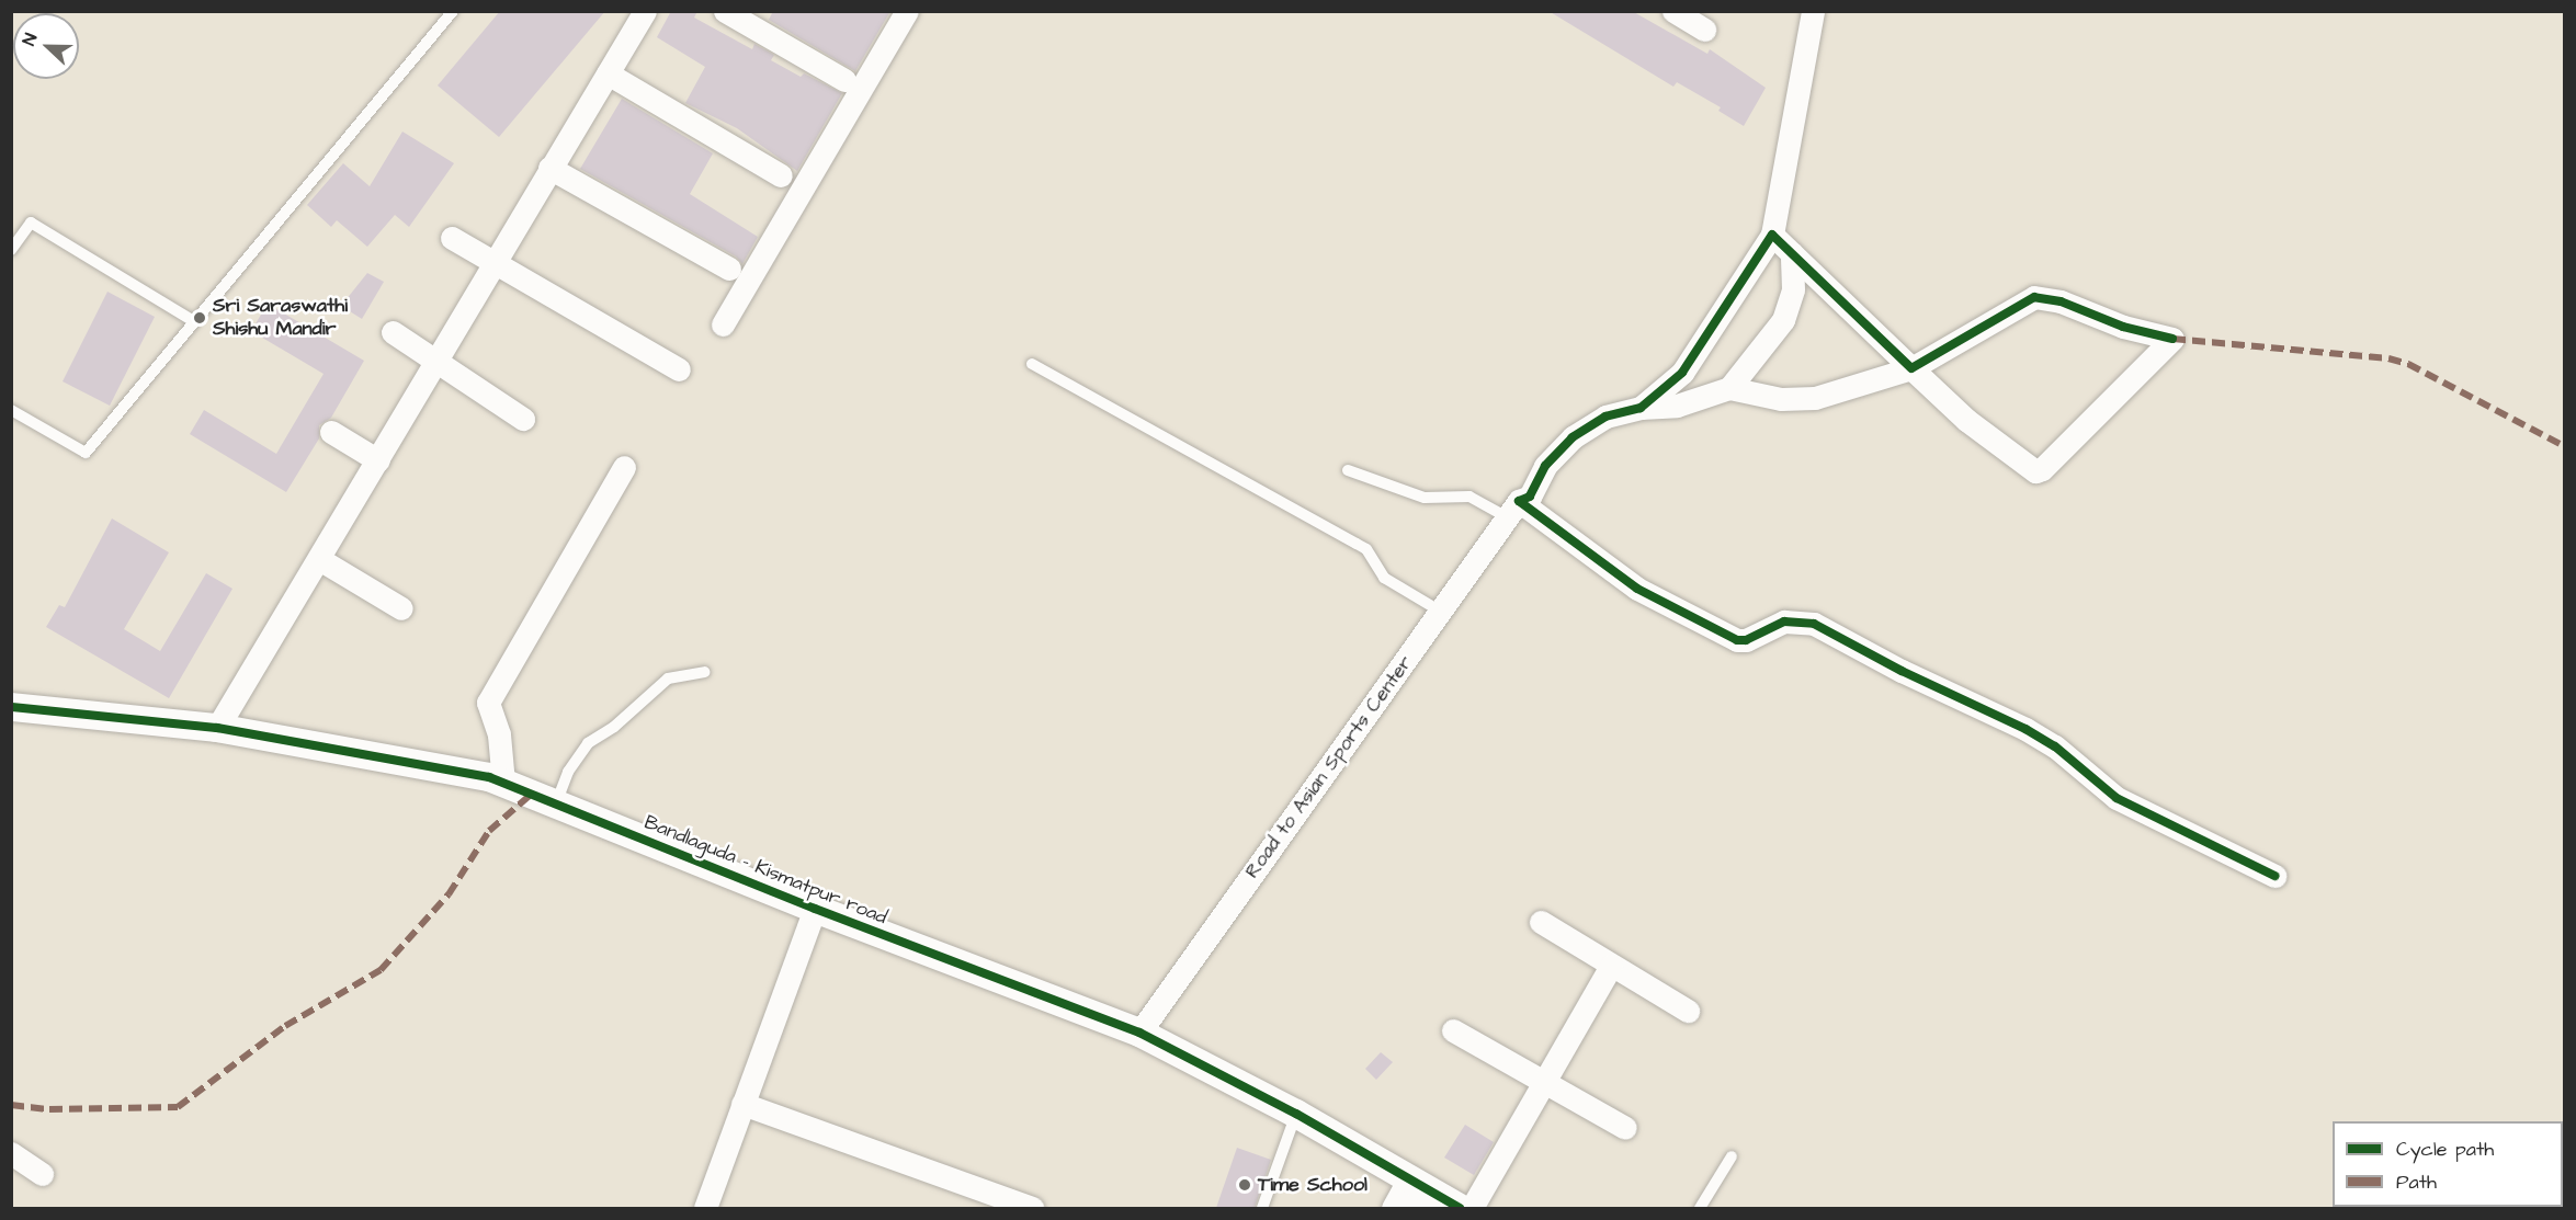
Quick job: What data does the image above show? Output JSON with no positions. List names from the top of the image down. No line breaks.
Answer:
{"streets":{"street":["Road to Asian Sports Center","Bandlaguda - Kismatpur road"]},"crossings":[["Road to Asian Sports Center","Bandlaguda - Kismatpur road"]],"places":["Sri Saraswathi Shishu Mandir","Time School"],"legend":["Cycle path","Path"],"north":"left"}
